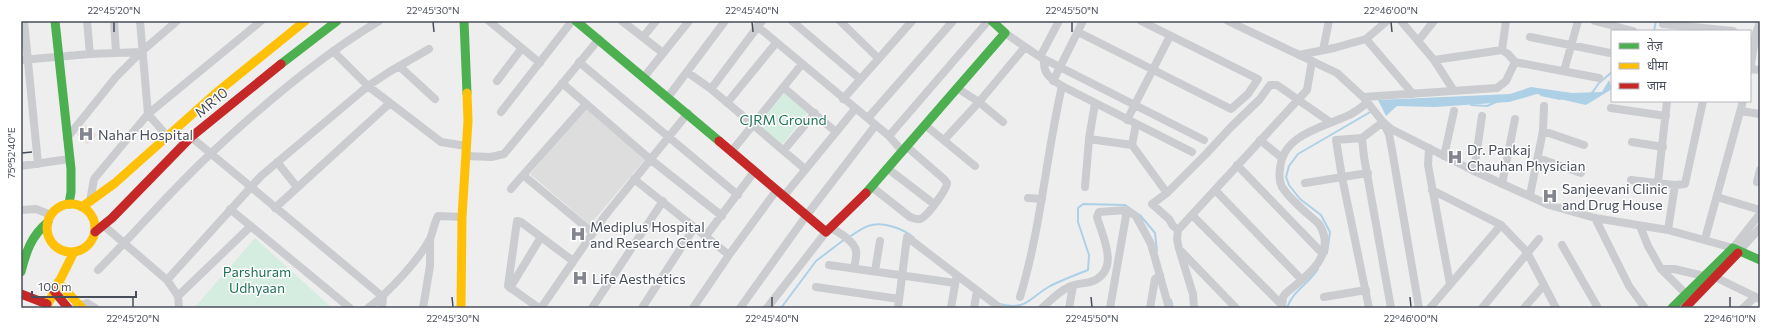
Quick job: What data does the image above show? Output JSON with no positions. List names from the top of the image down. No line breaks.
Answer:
{"streets":{"street":["MR10"]},"parks":["CJRM Ground","Parshuram Udhyaan"],"places":{"hospital":["Nahar Hospital","Dr. Pankaj Chauhan Physician","Sanjeevani Clinic and Drug House","Mediplus Hospital and Research Centre","Life Aesthetics"]},"legend":["तेज़","धीमा","जाम"],"scale_bar":"100 m","coordinates":["22°45'20\"N","22°45'30\"N","22°45'40\"N","22°45'50\"N","22°46'00\"N","75°52'40\"E","22°46'10\"N"]}
